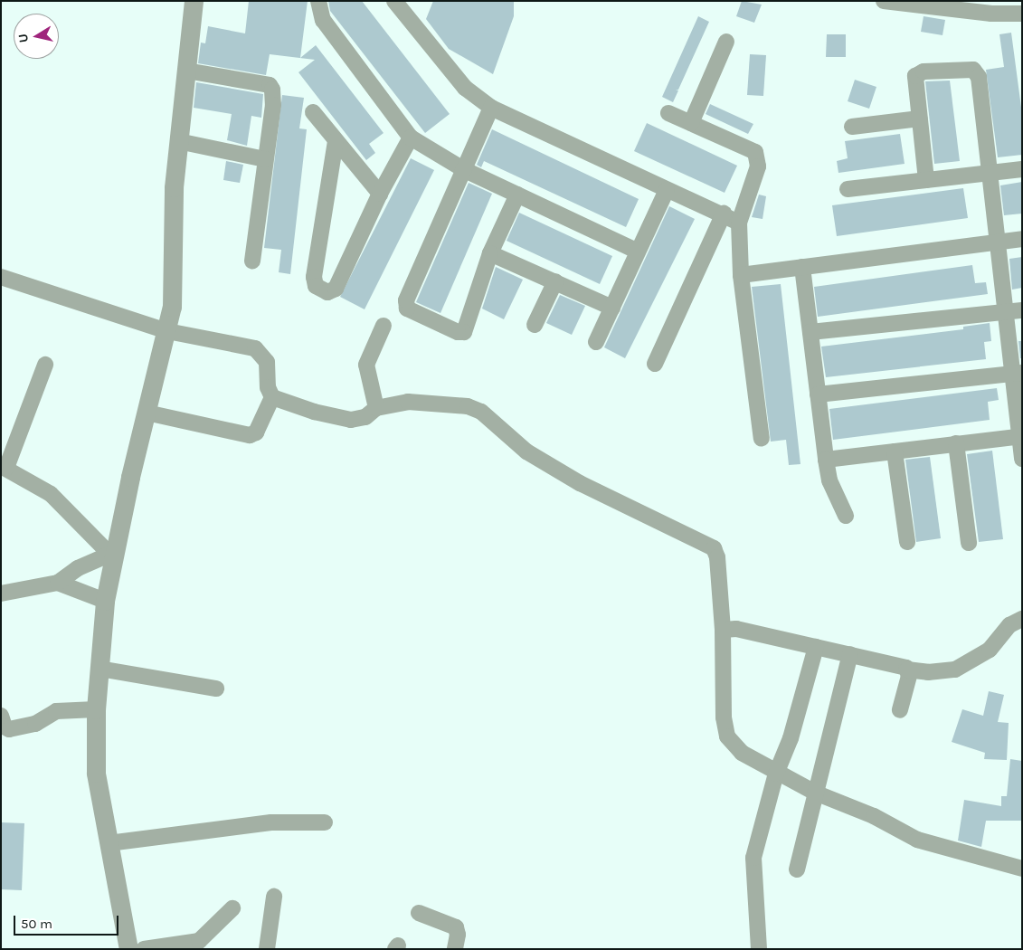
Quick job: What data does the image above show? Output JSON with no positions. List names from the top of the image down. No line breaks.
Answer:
{"scale_bar":"50 m","north":"left"}
